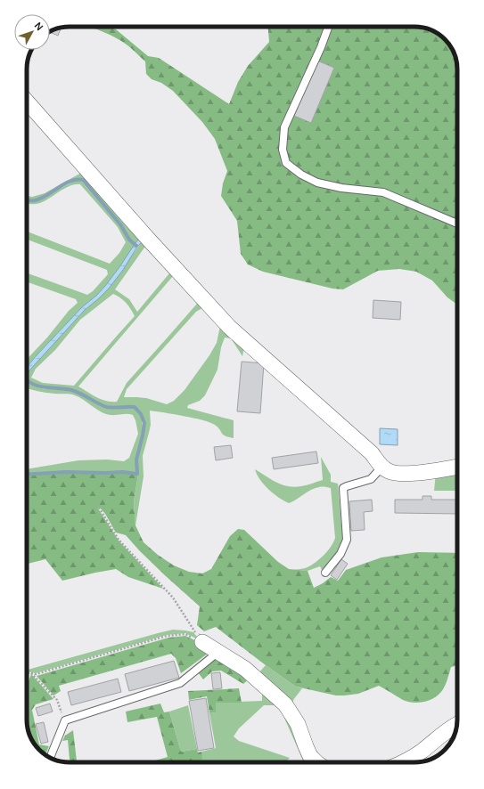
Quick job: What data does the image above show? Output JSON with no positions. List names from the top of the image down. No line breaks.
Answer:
{"north":"top right"}
